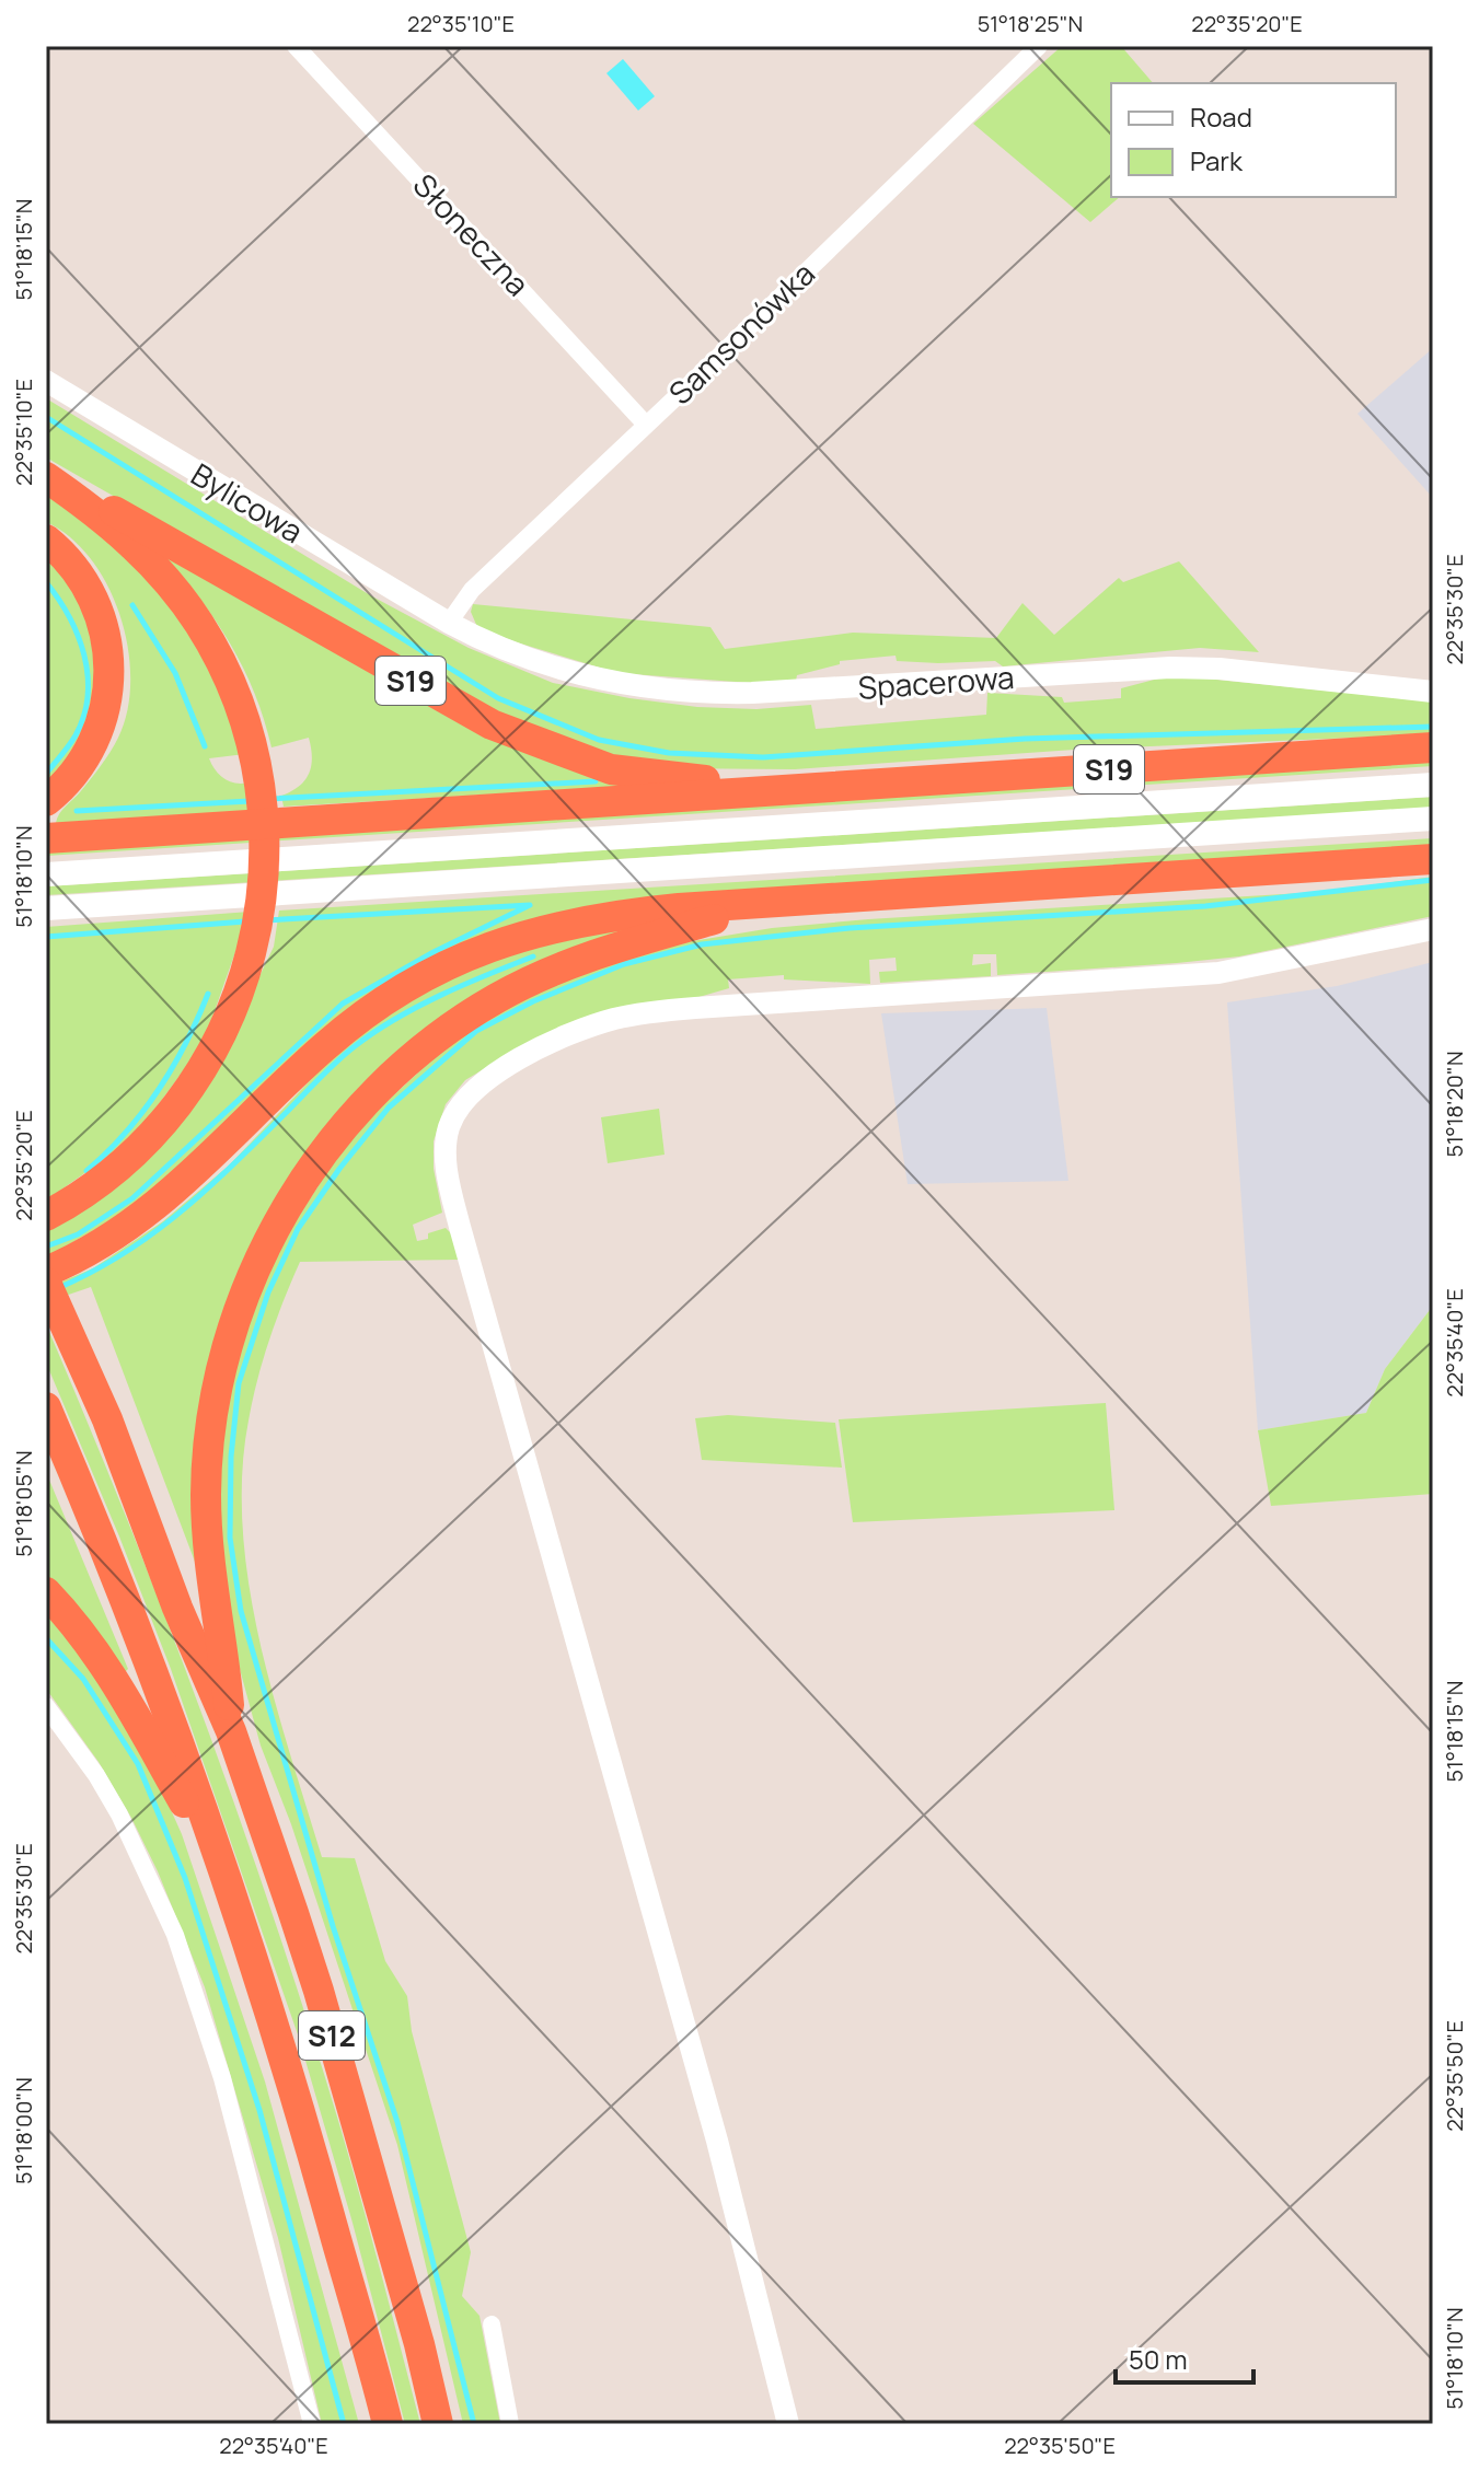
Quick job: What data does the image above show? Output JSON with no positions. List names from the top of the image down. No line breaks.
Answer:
{"streets":{"highway":["S19","S12"],"street":["Słoneczna","Samsonówka","Bylicowa","Spacerowa"]},"crossings":[["Słoneczna","Samsonówka"],["Samsonówka","Bylicowa"],["Samsonówka","Spacerowa"],["Bylicowa","Spacerowa"]],"legend":["Road","Park"],"scale_bar":"50 m","coordinates":["22°35'10\"E","51°18'25\"N","22°35'20\"E","51°18'15\"N","22°35'30\"E","51°18'10\"N","51°18'20\"N","22°35'40\"E","51°18'05\"N","22°35'50\"E","51°18'00\"N"]}
